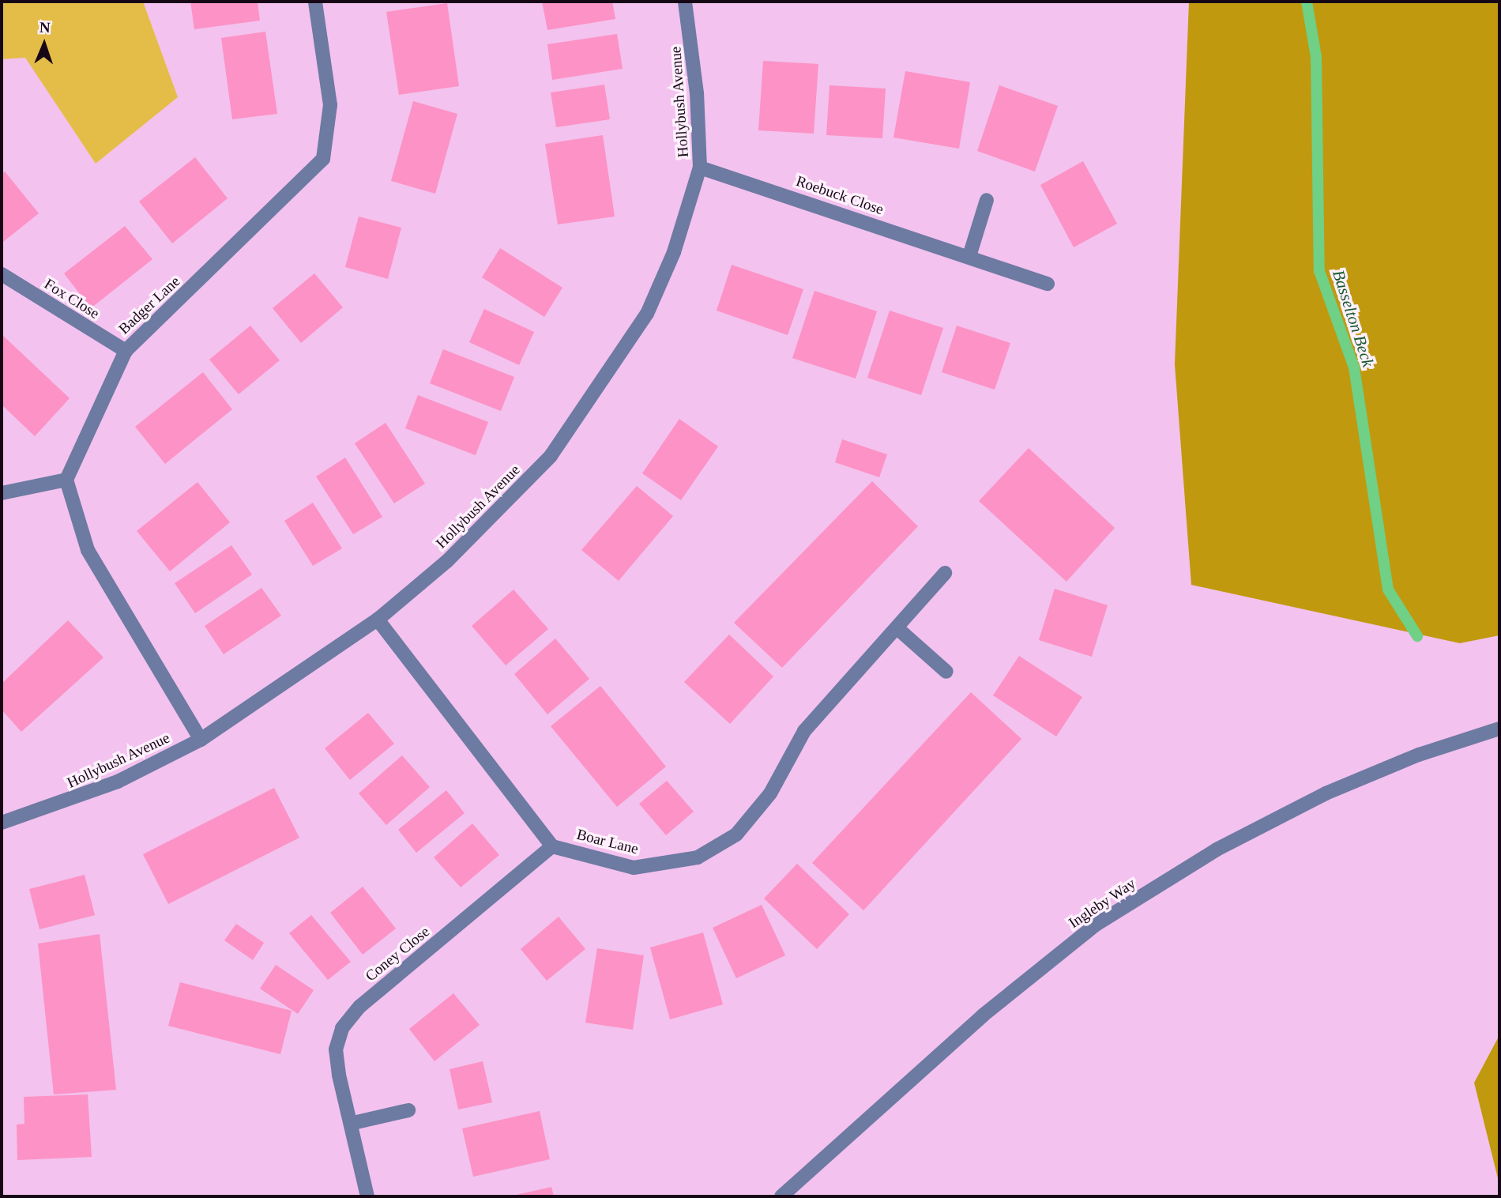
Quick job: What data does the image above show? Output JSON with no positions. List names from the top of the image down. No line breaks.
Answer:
{"streets":{"street":["Hollybush Avenue","Roebuck Close","Fox Close","Badger Lane","Boar Lane","Ingleby Way","Coney Close"]},"crossings":[["Hollybush Avenue","Roebuck Close"],["Fox Close","Badger Lane"],["Boar Lane","Coney Close"]],"water":["Basselton Beck"],"north":"top"}
